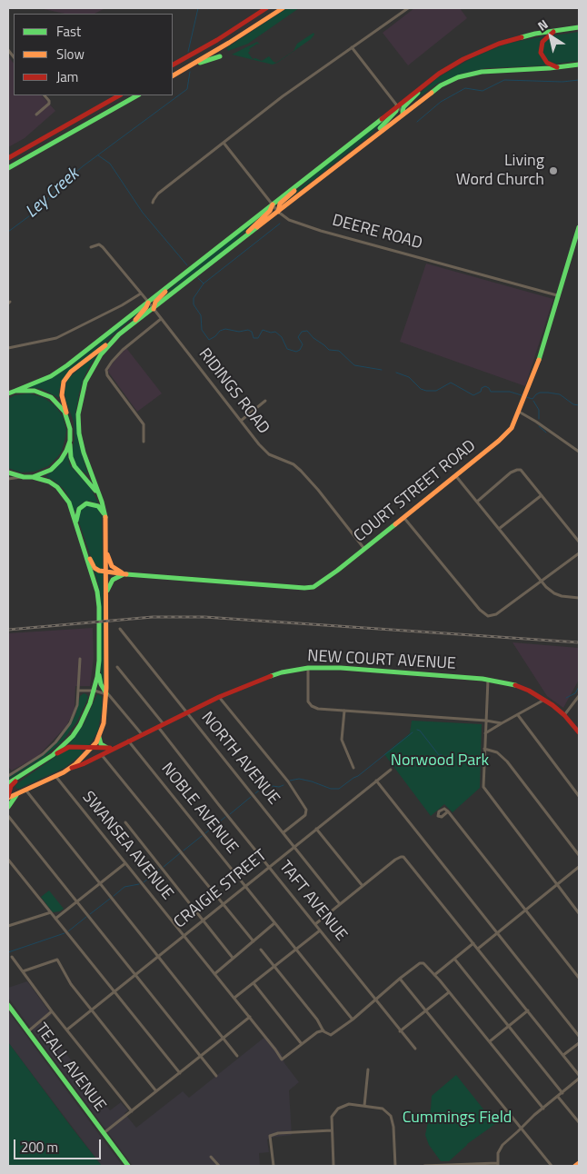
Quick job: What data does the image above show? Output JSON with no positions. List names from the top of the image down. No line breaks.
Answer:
{"streets":{"main road":["COURT STREET ROAD","NEW COURT AVENUE","TEALL AVENUE"],"street":["DEERE ROAD","RIDINGS ROAD","NORTH AVENUE","NOBLE AVENUE","SWANSEA AVENUE","CRAIGIE STREET","TAFT AVENUE"]},"crossings":[["DEERE ROAD","COURT STREET ROAD"],["RIDINGS ROAD","COURT STREET ROAD"],["NEW COURT AVENUE","NORTH AVENUE"],["NEW COURT AVENUE","NOBLE AVENUE"],["NEW COURT AVENUE","TAFT AVENUE"],["NORTH AVENUE","CRAIGIE STREET"],["NOBLE AVENUE","CRAIGIE STREET"],["SWANSEA AVENUE","CRAIGIE STREET"],["CRAIGIE STREET","TAFT AVENUE"]],"water":["Ley Creek"],"parks":["Norwood Park","Cummings Field"],"places":["Living Word Church"],"legend":["Fast","Slow","Jam"],"scale_bar":"200 m","north":"top left"}
